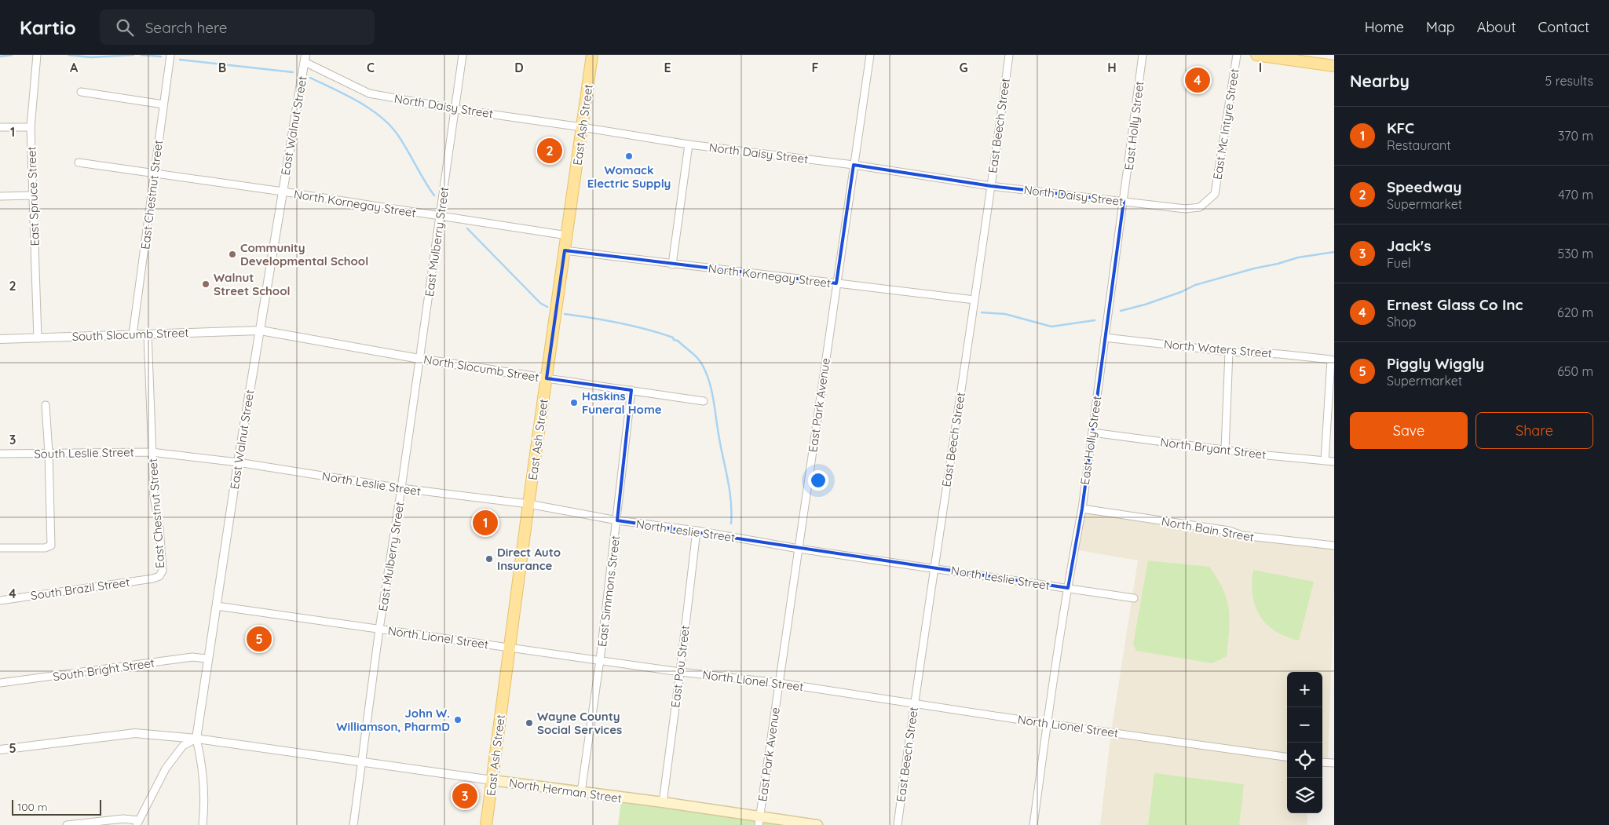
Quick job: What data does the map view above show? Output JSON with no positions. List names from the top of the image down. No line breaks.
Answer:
{"streets":{"main road":["East Ash Street","North Herman Street"],"street":["North Daisy Street","East Mc Intyre Street","East Walnut Street","East Beech Street","East Holly Street","East Chestnut Street","East Spruce Street","North Kornegay Street","East Mulberry Street","South Slocumb Street","North Waters Street","North Slocumb Street","East Park Avenue","North Bryant Street","South Leslie Street","North Leslie Street","North Bain Street","South Brazil Street","East Simmons Street","North Lionel Street","East Pou Street","South Bright Street"]},"crossings":[["North Daisy Street","East Mc Intyre Street"],["North Daisy Street","East Ash Street"],["North Daisy Street","East Walnut Street"],["North Daisy Street","East Beech Street"],["North Daisy Street","East Holly Street"],["North Daisy Street","East Mulberry Street"],["North Daisy Street","East Park Avenue"],["East Ash Street","North Kornegay Street"],["East Ash Street","North Slocumb Street"],["East Ash Street","North Leslie Street"],["East Ash Street","North Lionel Street"],["East Ash Street","North Herman Street"],["East Walnut Street","North Kornegay Street"],["East Walnut Street","South Slocumb Street"],["East Walnut Street","North Slocumb Street"],["East Walnut Street","South Leslie Street"],["East Walnut Street","North Leslie Street"],["East Walnut Street","North Lionel Street"],["East Walnut Street","South Bright Street"],["East Walnut Street","North Herman Street"],["East Beech Street","North Kornegay Street"],["East Beech Street","North Leslie Street"],["East Beech Street","North Lionel Street"],["East Holly Street","North Waters Street"],["East Holly Street","North Bryant Street"],["East Holly Street","North Leslie Street"],["East Holly Street","North Bain Street"],["East Holly Street","North Lionel Street"],["East Chestnut Street","North Kornegay Street"],["East Chestnut Street","South Slocumb Street"],["East Chestnut Street","South Leslie Street"],["East Chestnut Street","South Brazil Street"],["East Spruce Street","South Slocumb Street"],["North Kornegay Street","East Mulberry Street"],["North Kornegay Street","East Park Avenue"],["East Mulberry Street","North Slocumb Street"],["East Mulberry Street","North Leslie Street"],["East Mulberry Street","North Lionel Street"],["East Mulberry Street","North Herman Street"],["South Slocumb Street","North Slocumb Street"],["North Waters Street","North Bryant Street"],["North Slocumb Street","East Simmons Street"],["East Park Avenue","North Leslie Street"],["East Park Avenue","North Lionel Street"],["East Park Avenue","North Herman Street"],["South Leslie Street","North Leslie Street"],["North Leslie Street","East Simmons Street"],["North Leslie Street","East Pou Street"],["East Simmons Street","North Lionel Street"],["East Simmons Street","North Herman Street"],["North Lionel Street","East Pou Street"],["East Pou Street","North Herman Street"]],"places":["Womack Electric Supply","Community Developmental School","Walnut Street School","Haskins Funeral Home","Direct Auto Insurance","John W. Williamson, PharmD","Wayne County Social Services"],"scale_bar":"100 m","page":{"header":"Kartio","search":"Search here","nav":["Home","Map","About","Contact"],"heading":["Nearby","5 results"],"pins":["4","2","1","5","3"],"list":[{"mark":"1","name":"KFC","note":"Restaurant","value":"370 m"},{"mark":"2","name":"Speedway","note":"Supermarket","value":"470 m"},{"mark":"3","name":"Jack's","note":"Fuel","value":"530 m"},{"mark":"4","name":"Ernest Glass Co Inc","note":"Shop","value":"620 m"},{"mark":"5","name":"Piggly Wiggly","note":"Supermarket","value":"650 m"}],"buttons":["Save","Share"],"map_buttons":["+","−"],"scale":"100 m"},"grid":{"columns":["A","B","C","D","E","F","G","H","I"],"rows":["1","2","3","4","5"]}}
